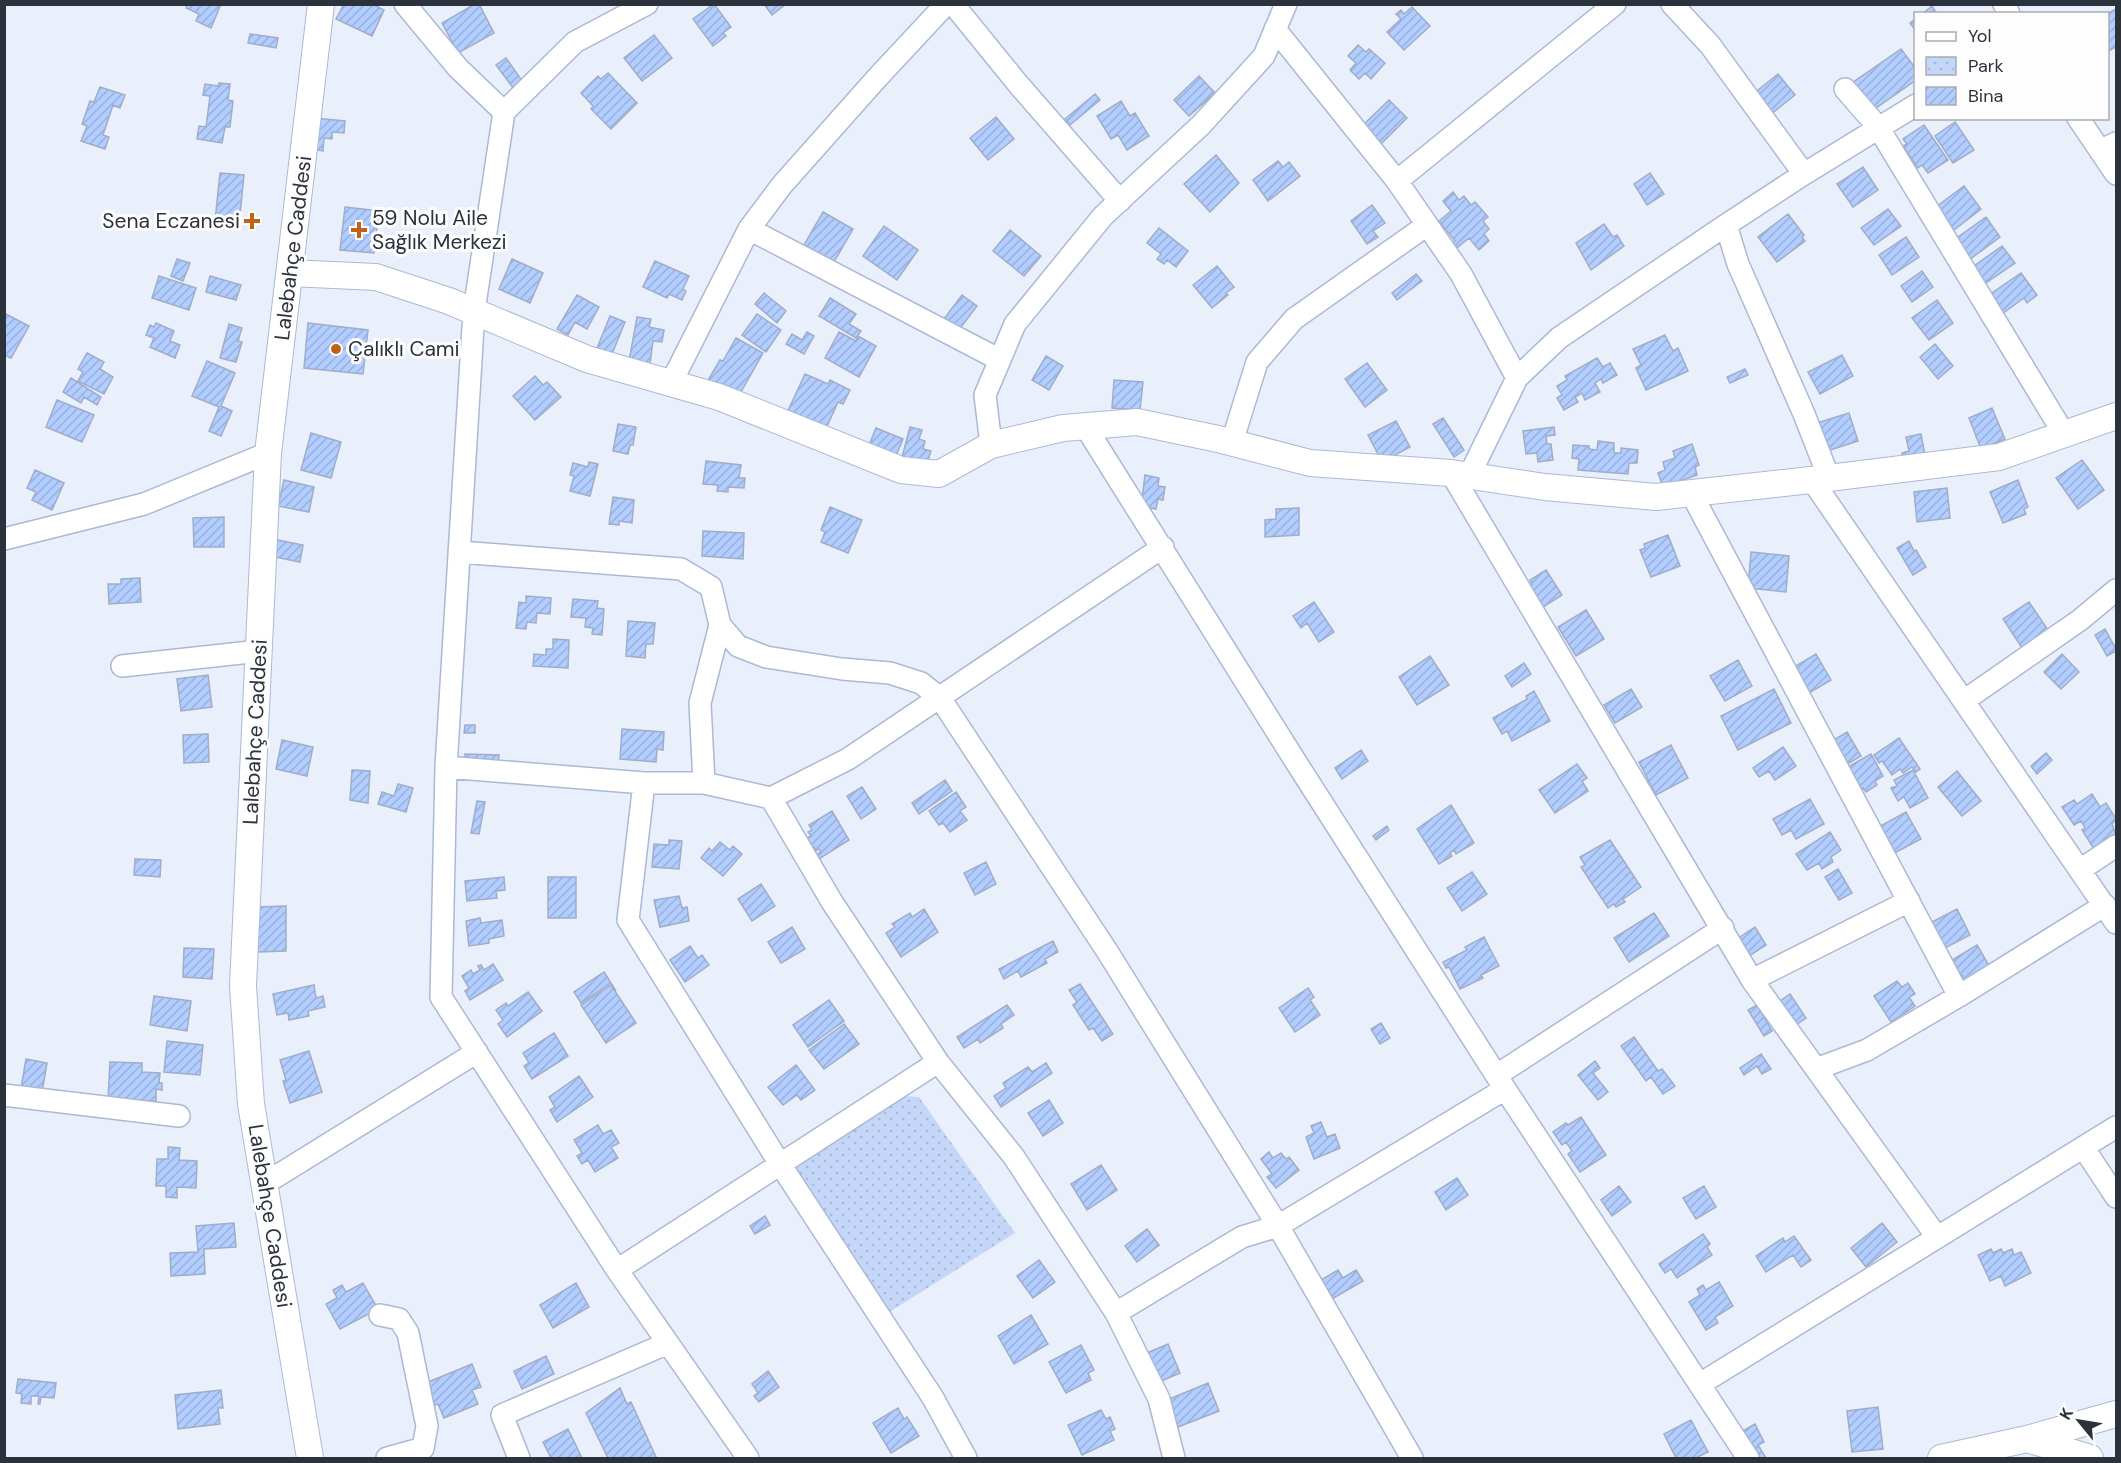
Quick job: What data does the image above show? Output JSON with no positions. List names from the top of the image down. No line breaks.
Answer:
{"streets":{"street":["Lalebahçe Caddesi"]},"places":{"health":["Sena Eczanesi","59 Nolu Aile Sağlık Merkezi"],"other":["Çalıklı Cami"]},"legend":["Yol","Park","Bina"],"north":"top left"}
